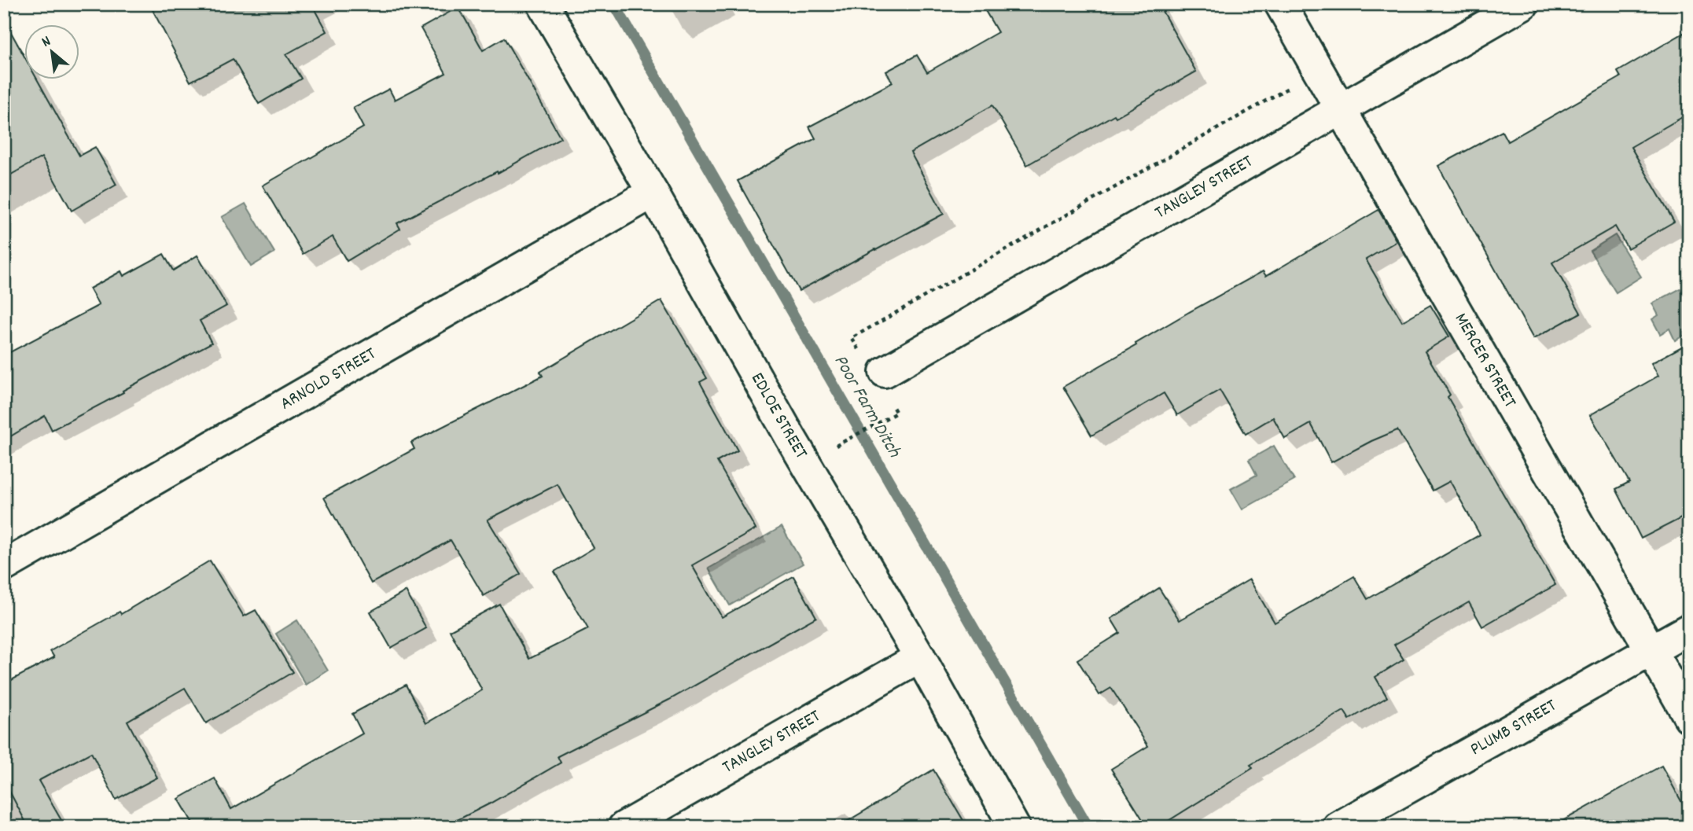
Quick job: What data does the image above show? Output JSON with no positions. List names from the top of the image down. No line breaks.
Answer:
{"streets":{"street":["TANGLEY STREET","MERCER STREET","ARNOLD STREET","EDLOE STREET","PLUMB STREET"]},"crossings":[["TANGLEY STREET","MERCER STREET"],["TANGLEY STREET","EDLOE STREET"],["MERCER STREET","PLUMB STREET"],["ARNOLD STREET","EDLOE STREET"]],"water":["Poor Farm Ditch"],"north":"top left"}
